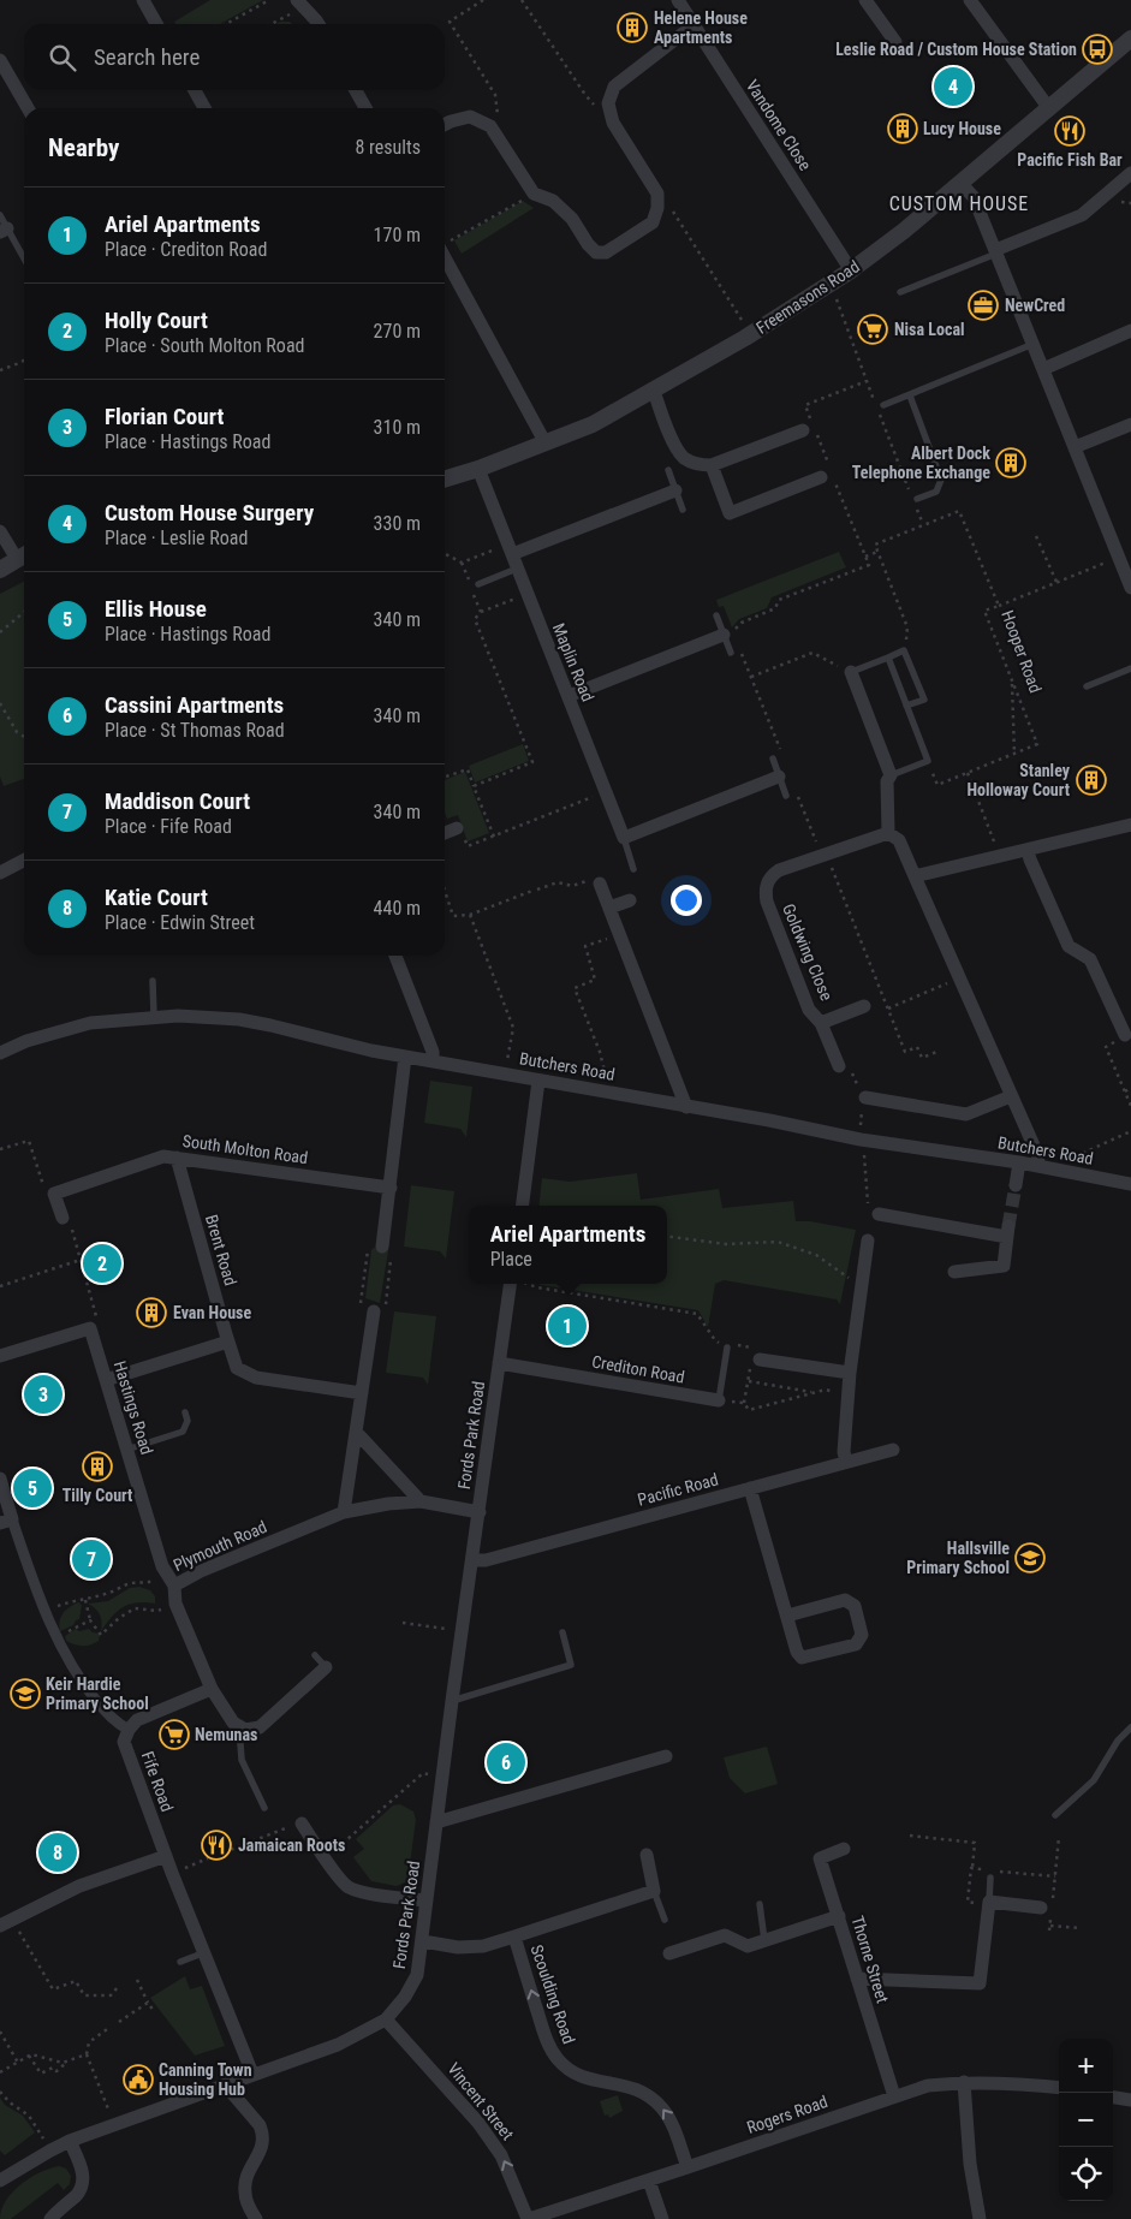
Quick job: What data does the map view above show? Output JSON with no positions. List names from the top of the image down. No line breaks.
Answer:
{"streets":{"street":["Vandome Close","Freemasons Road","Maplin Road","Goldwing Close","Butchers Road","South Molton Road","Brent Road","Crediton Road","Hastings Road","Fords Park Road","Pacific Road","Plymouth Road","Fife Road","Thorne Street","Scoulding Road","Vincent Street","Rogers Road"],"path":["Hooper Road"]},"crossings":[["Vandome Close","Freemasons Road"],["Freemasons Road","Maplin Road"],["South Molton Road","Brent Road"],["Crediton Road","Fords Park Road"],["Hastings Road","Plymouth Road"],["Fords Park Road","Pacific Road"],["Fords Park Road","Plymouth Road"],["Fords Park Road","Fife Road"],["Fords Park Road","Vincent Street"],["Thorne Street","Rogers Road"],["Scoulding Road","Rogers Road"],["Vincent Street","Rogers Road"]],"one_way":["Scoulding Road","Vincent Street"],"districts":["CUSTOM HOUSE"],"places":{"building":["Helene House Apartments","Lucy House","Albert Dock Telephone Exchange","Stanley Holloway Court","Evan House","Tilly Court"],"bus stop":["Leslie Road / Custom House Station"],"restaurant":["Pacific Fish Bar","Jamaican Roots"],"office":["NewCred"],"supermarket":["Nisa Local","Nemunas"],"school or university":["Hallsville Primary School","Keir Hardie Primary School"],"public building":["Canning Town Housing Hub"]},"page":{"search":"Search here","pins":["4","2","1","3","5","7","6","8"],"heading":["Nearby","8 results"],"list":[{"mark":"1","name":"Ariel Apartments","note":"Place · Crediton Road","value":"170 m"},{"mark":"2","name":"Holly Court","note":"Place · South Molton Road","value":"270 m"},{"mark":"3","name":"Florian Court","note":"Place · Hastings Road","value":"310 m"},{"mark":"4","name":"Custom House Surgery","note":"Place · Leslie Road","value":"330 m"},{"mark":"5","name":"Ellis House","note":"Place · Hastings Road","value":"340 m"},{"mark":"6","name":"Cassini Apartments","note":"Place · St Thomas Road","value":"340 m"},{"mark":"7","name":"Maddison Court","note":"Place · Fife Road","value":"340 m"},{"mark":"8","name":"Katie Court","note":"Place · Edwin Street","value":"440 m"}],"popup":["Ariel Apartments","Place"],"map_buttons":["+","−"]}}
